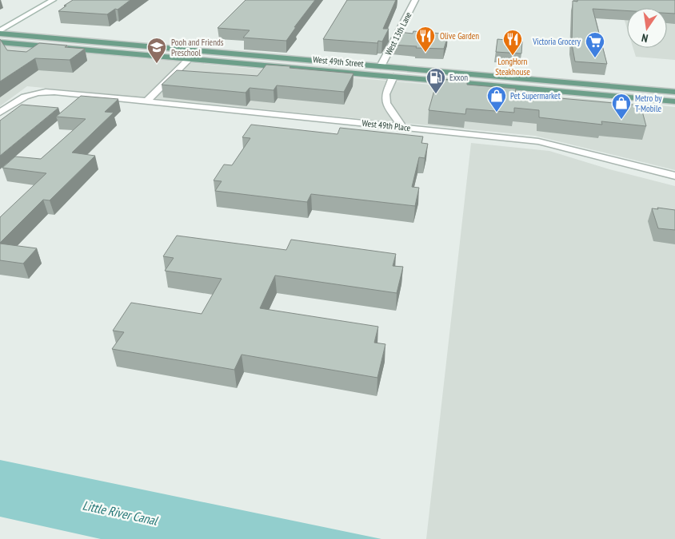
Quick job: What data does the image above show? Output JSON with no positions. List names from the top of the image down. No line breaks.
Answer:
{"streets":{"main road":["West 49th Street"],"street":["West 13th Lane","West 49th Place"]},"crossings":[["West 13th Lane","West 49th Street"]],"water":["Little River Canal"],"places":{"restaurant":["Olive Garden","LongHorn Steakhouse"],"supermarket":["Victoria Grocery"],"school or university":["Pooh and Friends Preschool"],"fuel station":["Exxon"],"shop":["Pet Supermarket","Metro by T-Mobile"]},"north":"bottom"}
